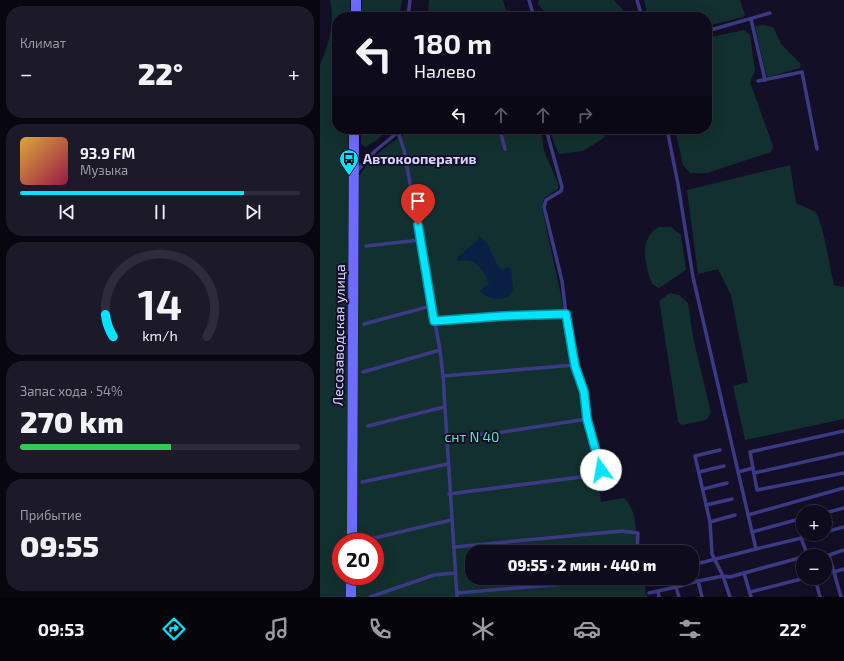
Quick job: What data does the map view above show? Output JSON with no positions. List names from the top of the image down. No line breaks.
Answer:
{"streets":{"street":["Лесозаводская улица"]},"parks":["снт N 40"],"places":{"bus stop":["Автокооператив"]},"page":{"tile":["Климат",["Запас хода · 54%","270 km"],["Прибытие","09:55"]],"turn":["180 m","Налево"],"heat":["−","22°","+"],"song":["93.9 FM","Музыка"],"map_buttons":["+","−"],"limit":"20","trip":"09:55 · 2 мин · 440 m","tabs":["09:53","22°"],"gauge":["14","km/h"]}}
